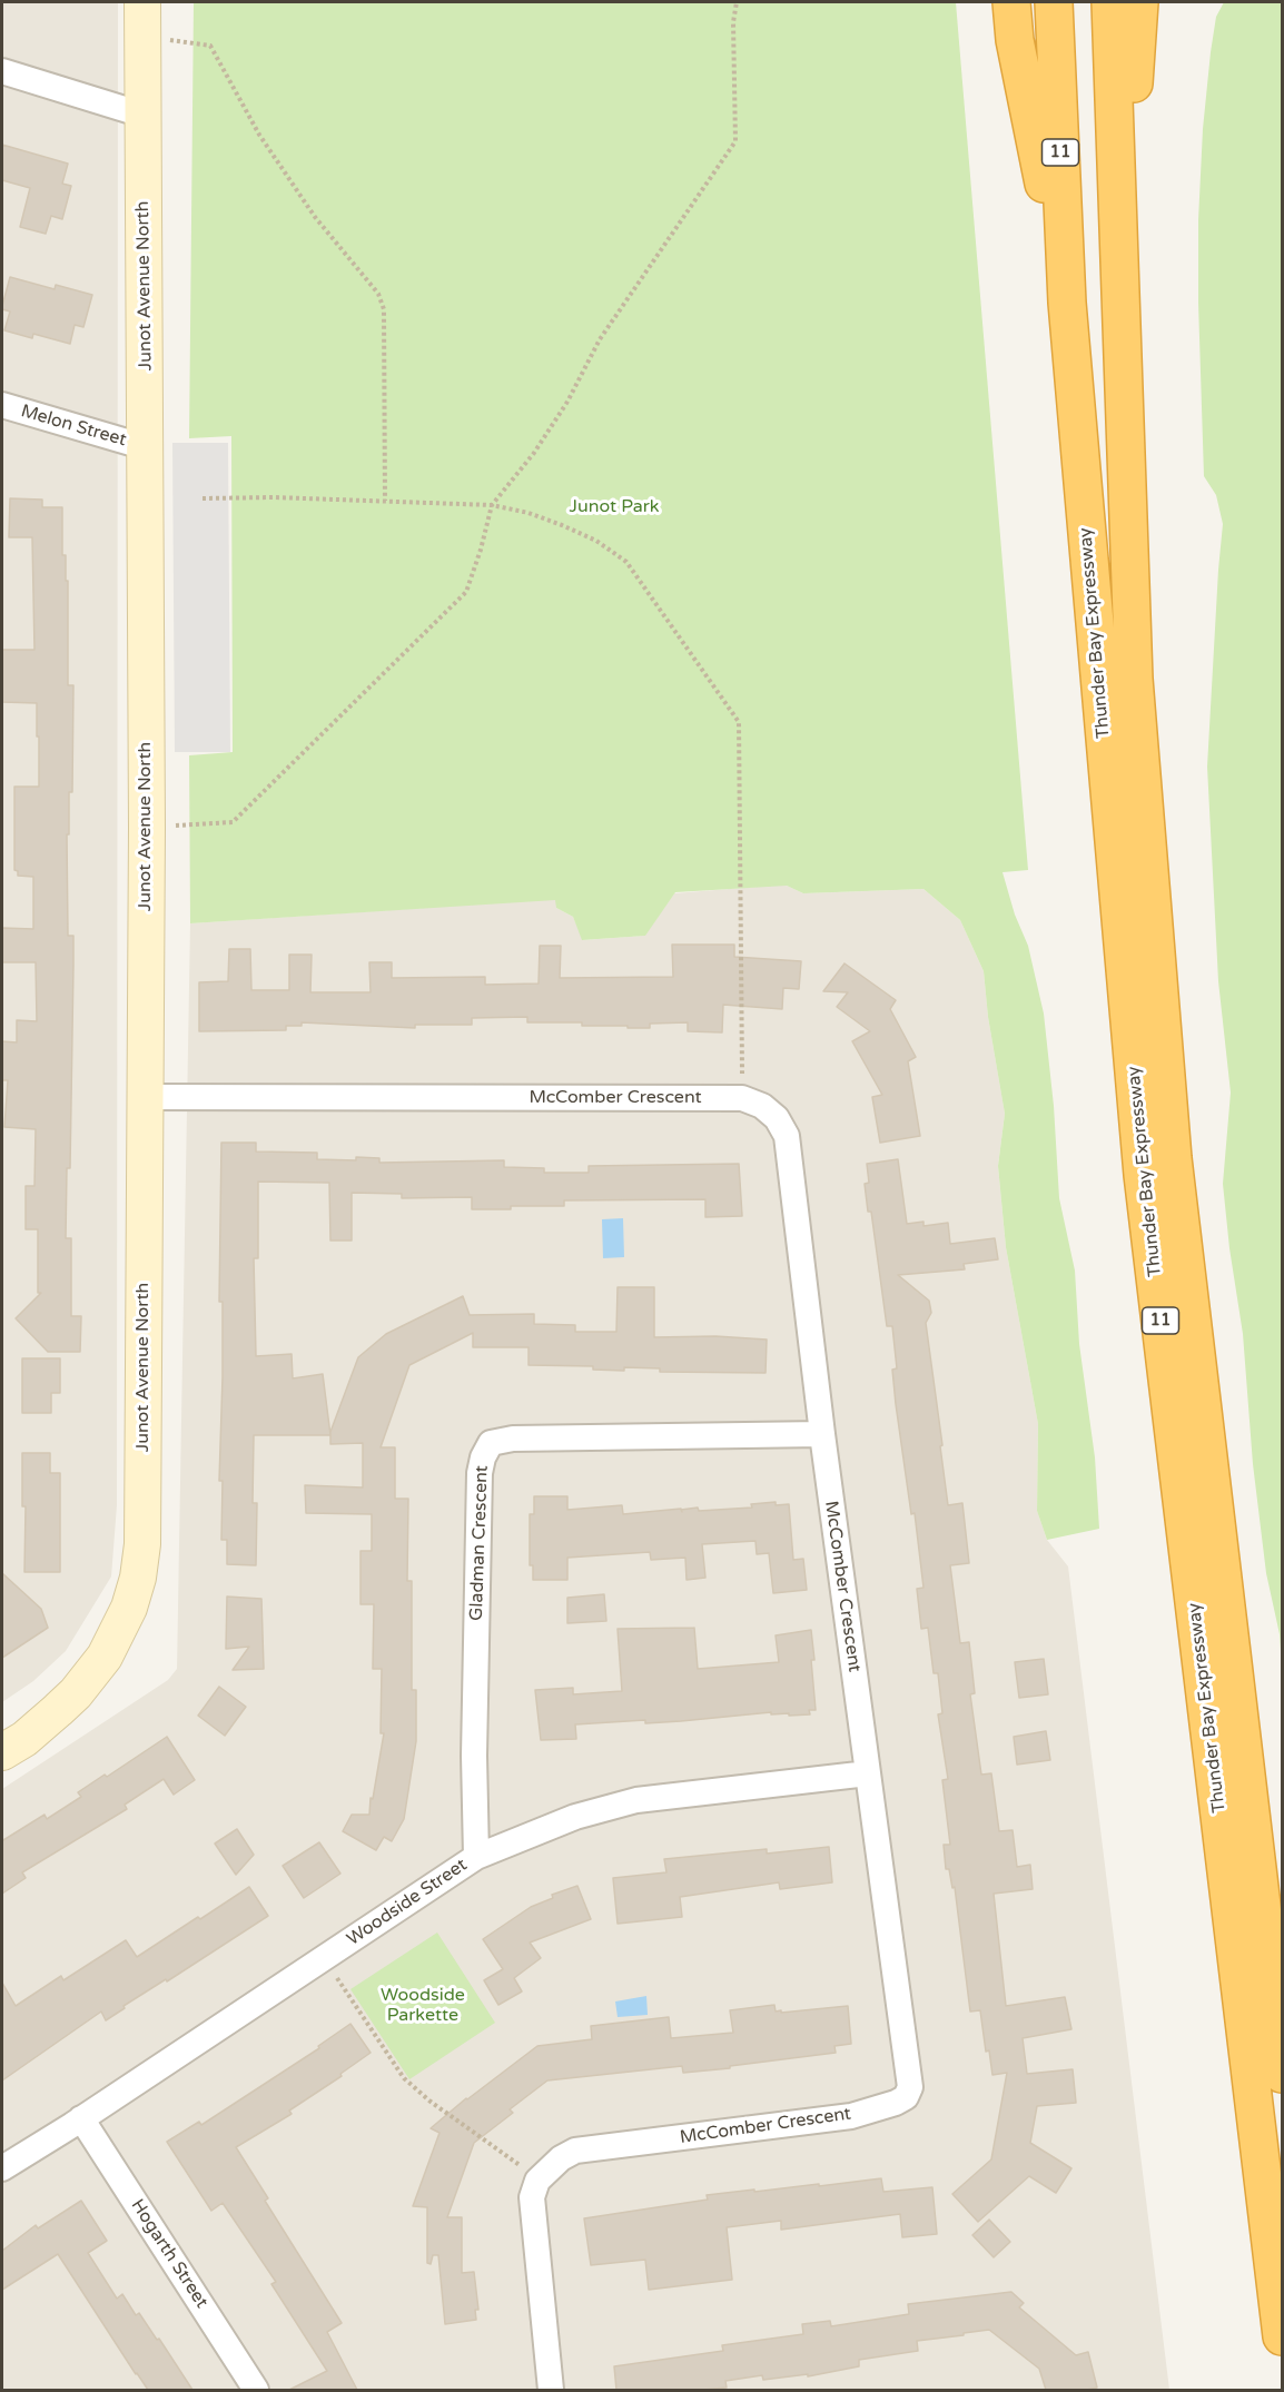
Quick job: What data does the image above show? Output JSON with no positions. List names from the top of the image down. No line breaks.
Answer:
{"streets":{"highway":["11","Thunder Bay Expressway"],"main road":["Junot Avenue North"],"street":["Melon Street","McComber Crescent","Gladman Crescent","Woodside Street","Hogarth Street"]},"crossings":[["Junot Avenue North","Melon Street"],["Junot Avenue North","McComber Crescent"],["McComber Crescent","Gladman Crescent"],["McComber Crescent","Woodside Street"],["Gladman Crescent","Woodside Street"],["Woodside Street","Hogarth Street"]],"parks":["Junot Park","Woodside Parkette"]}
